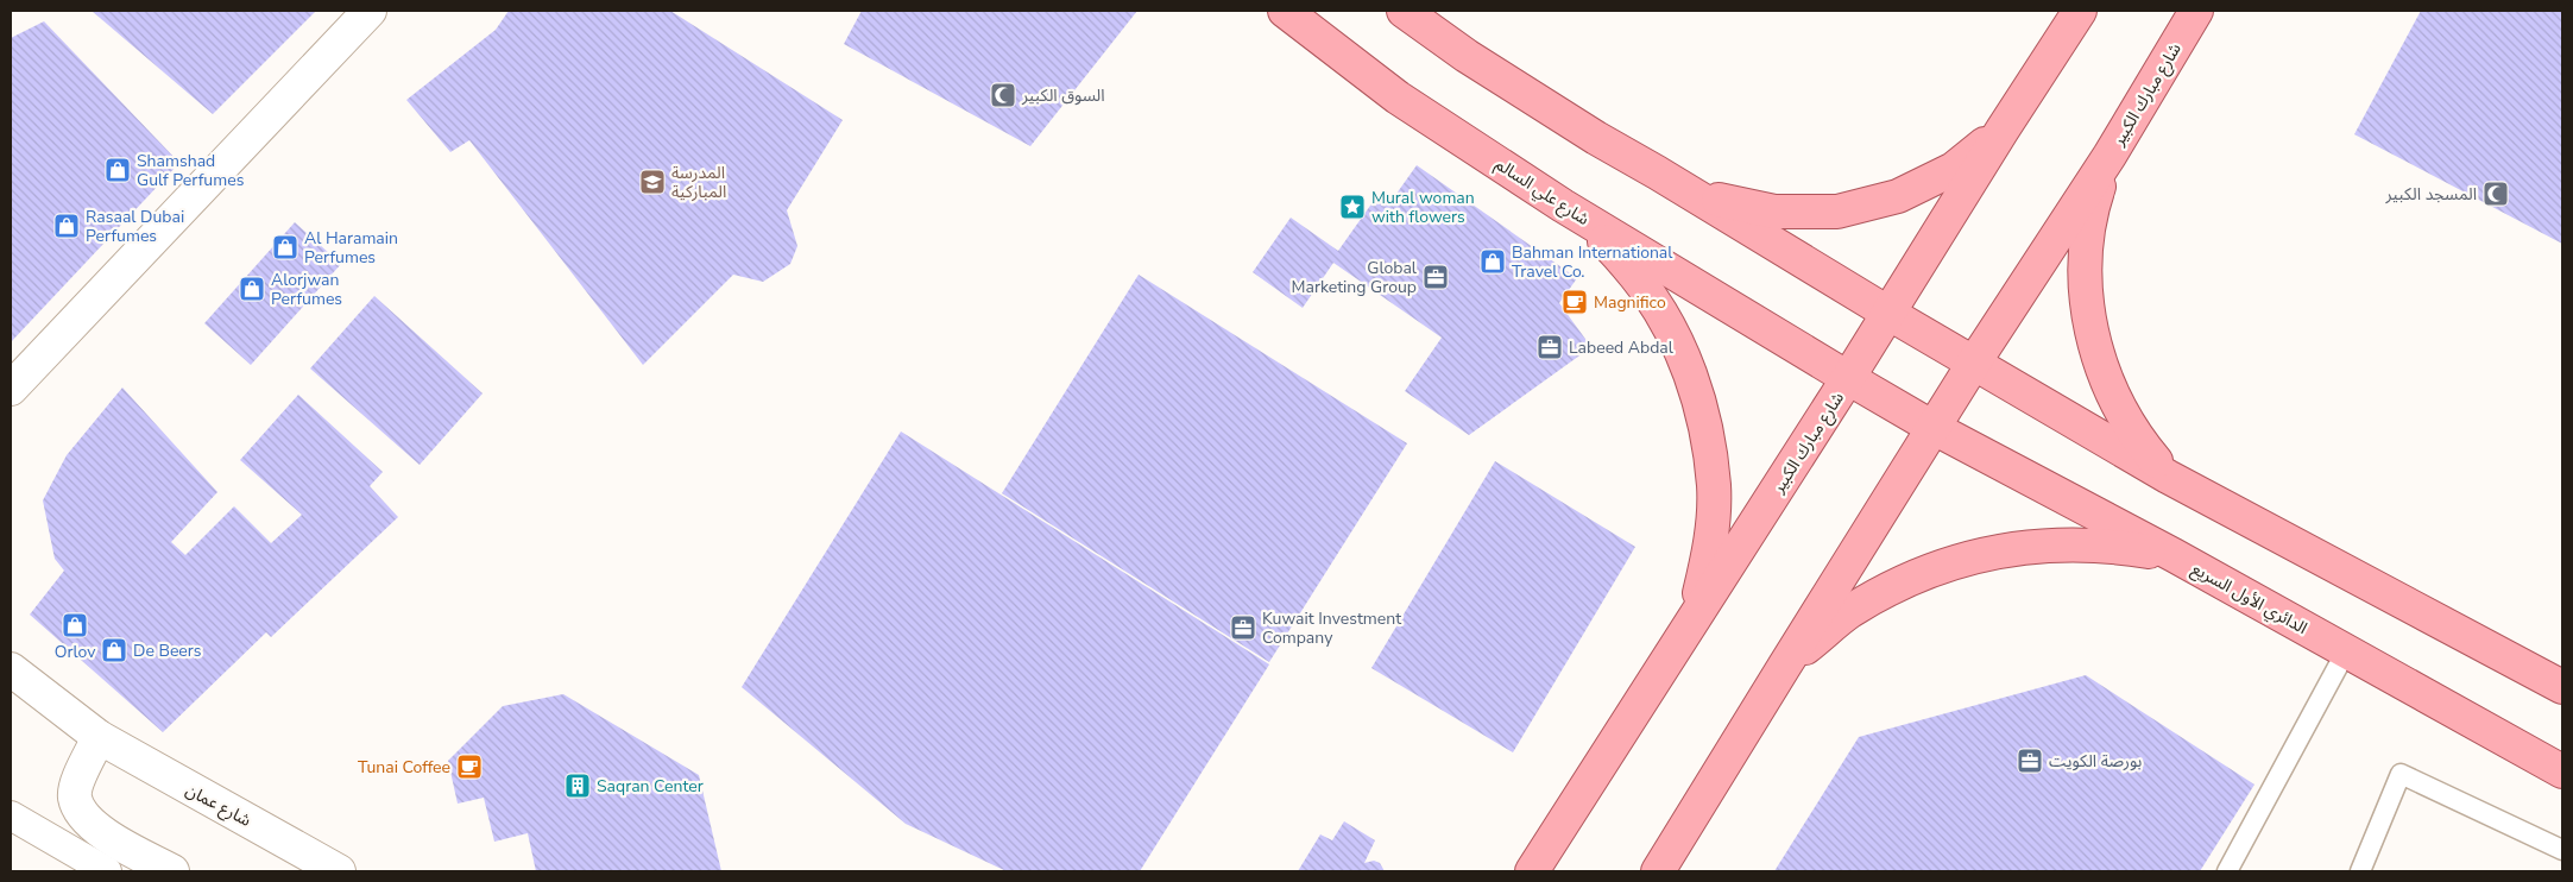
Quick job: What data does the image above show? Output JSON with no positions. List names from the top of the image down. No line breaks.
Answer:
{"streets":{"main road":["شارع مبارك الكبير","شارع علي السالم","الدائري الأول السريع"],"street":["شارع عمان"]},"crossings":[["شارع مبارك الكبير","شارع علي السالم"],["شارع مبارك الكبير","الدائري الأول السريع"],["شارع علي السالم","الدائري الأول السريع"]],"places":{"mosque":["السوق الكبير","المسجد الكبير"],"shop":["Shamshad Gulf Perfumes","Rasaal Dubai Perfumes","Al Haramain Perfumes","Bahman International Travel Co.","Alorjwan Perfumes","Orlov","De Beers"],"school or university":["المدرسة المباركية"],"place":["Mural woman with flowers"],"office":["Global Marketing Group","Labeed Abdal","Kuwait Investment Company","بورصة الكويت"],"cafe":["Magnifico","Tunai Coffee"],"building":["Saqran Center"]}}
